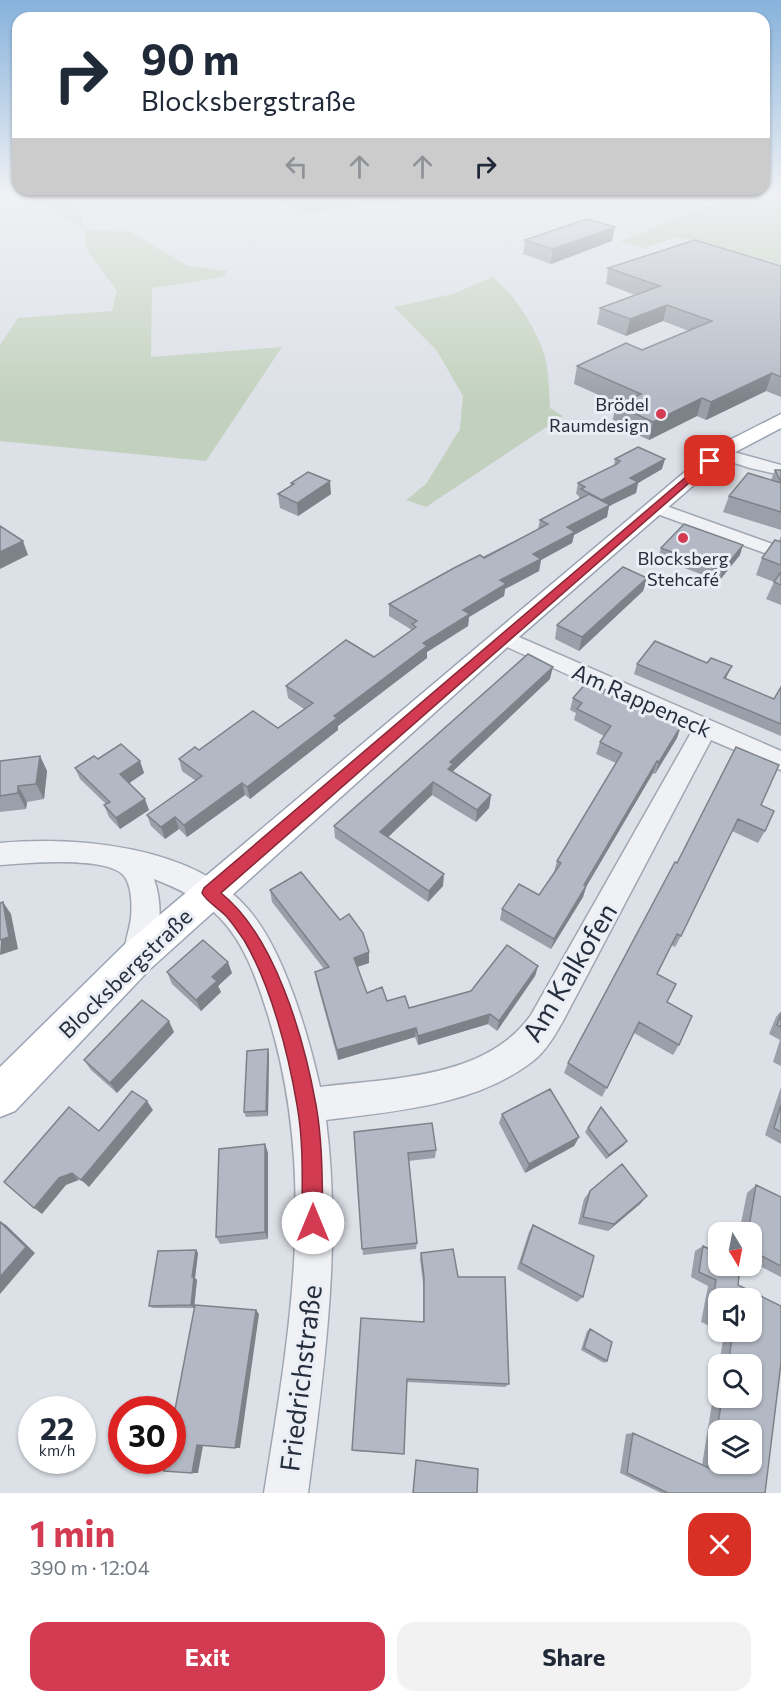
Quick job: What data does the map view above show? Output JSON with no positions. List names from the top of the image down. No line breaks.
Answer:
{"streets":{"main road":["Blocksbergstraße"],"street":["Am Rappeneck","Am Kalkofen","Friedrichstraße"]},"crossings":[["Am Rappeneck","Am Kalkofen"],["Am Rappeneck","Blocksbergstraße"],["Am Kalkofen","Friedrichstraße"],["Blocksbergstraße","Friedrichstraße"]],"places":["Brödel Raumdesign","Blocksberg Stehcafé"],"north":"bottom","page":{"turn":["90 m","Blocksbergstraße"],"speed":"22 km/h","limit":"30","heading":["1 min","390 m · 12:04"],"buttons":["Exit","Share"]}}
